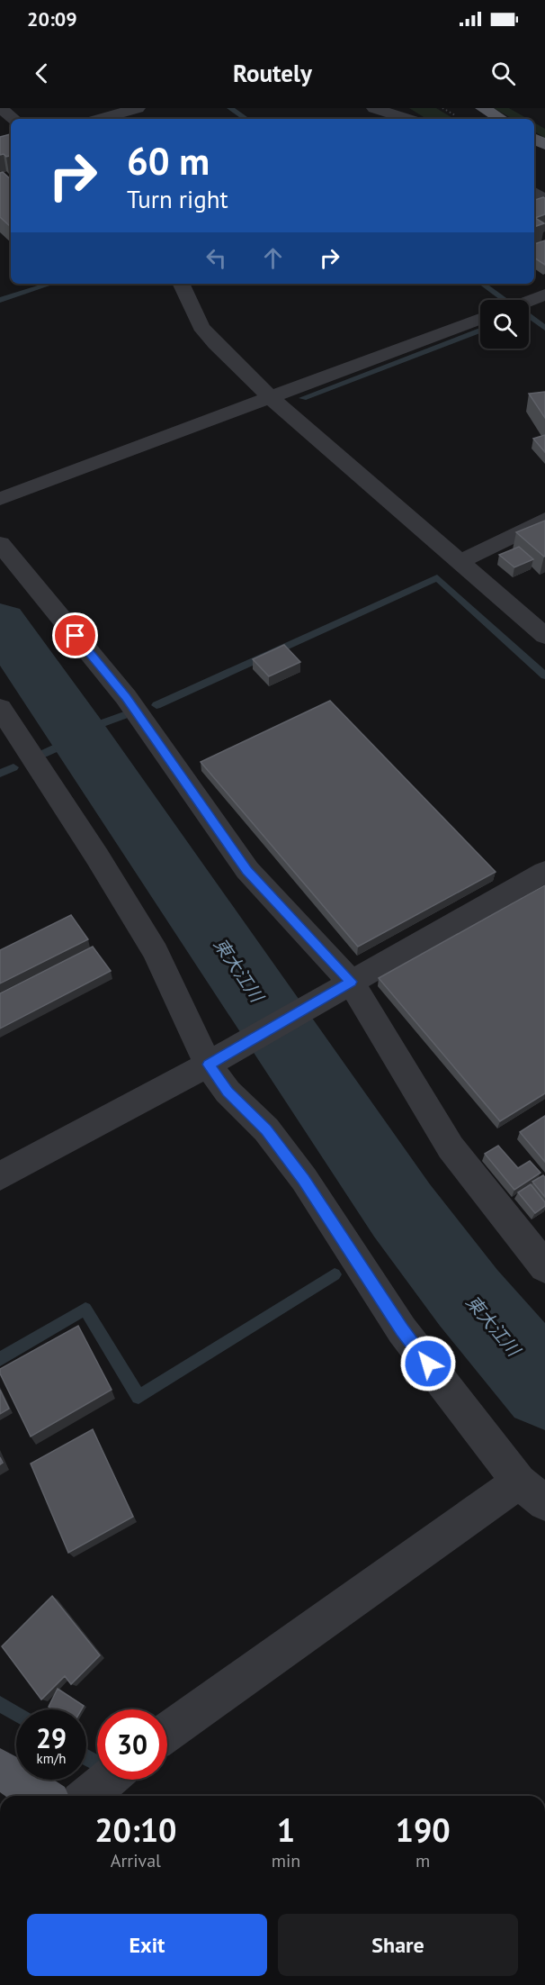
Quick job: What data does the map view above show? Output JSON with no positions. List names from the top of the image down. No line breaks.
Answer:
{"water":["東大江川"],"page":{"status":"20:09","header":"Routely","turn":["60 m","Turn right"],"speed":"29 km/h","limit":"30","eta":["20:10","Arrival","1","min","190","m"],"buttons":["Exit","Share"]}}
